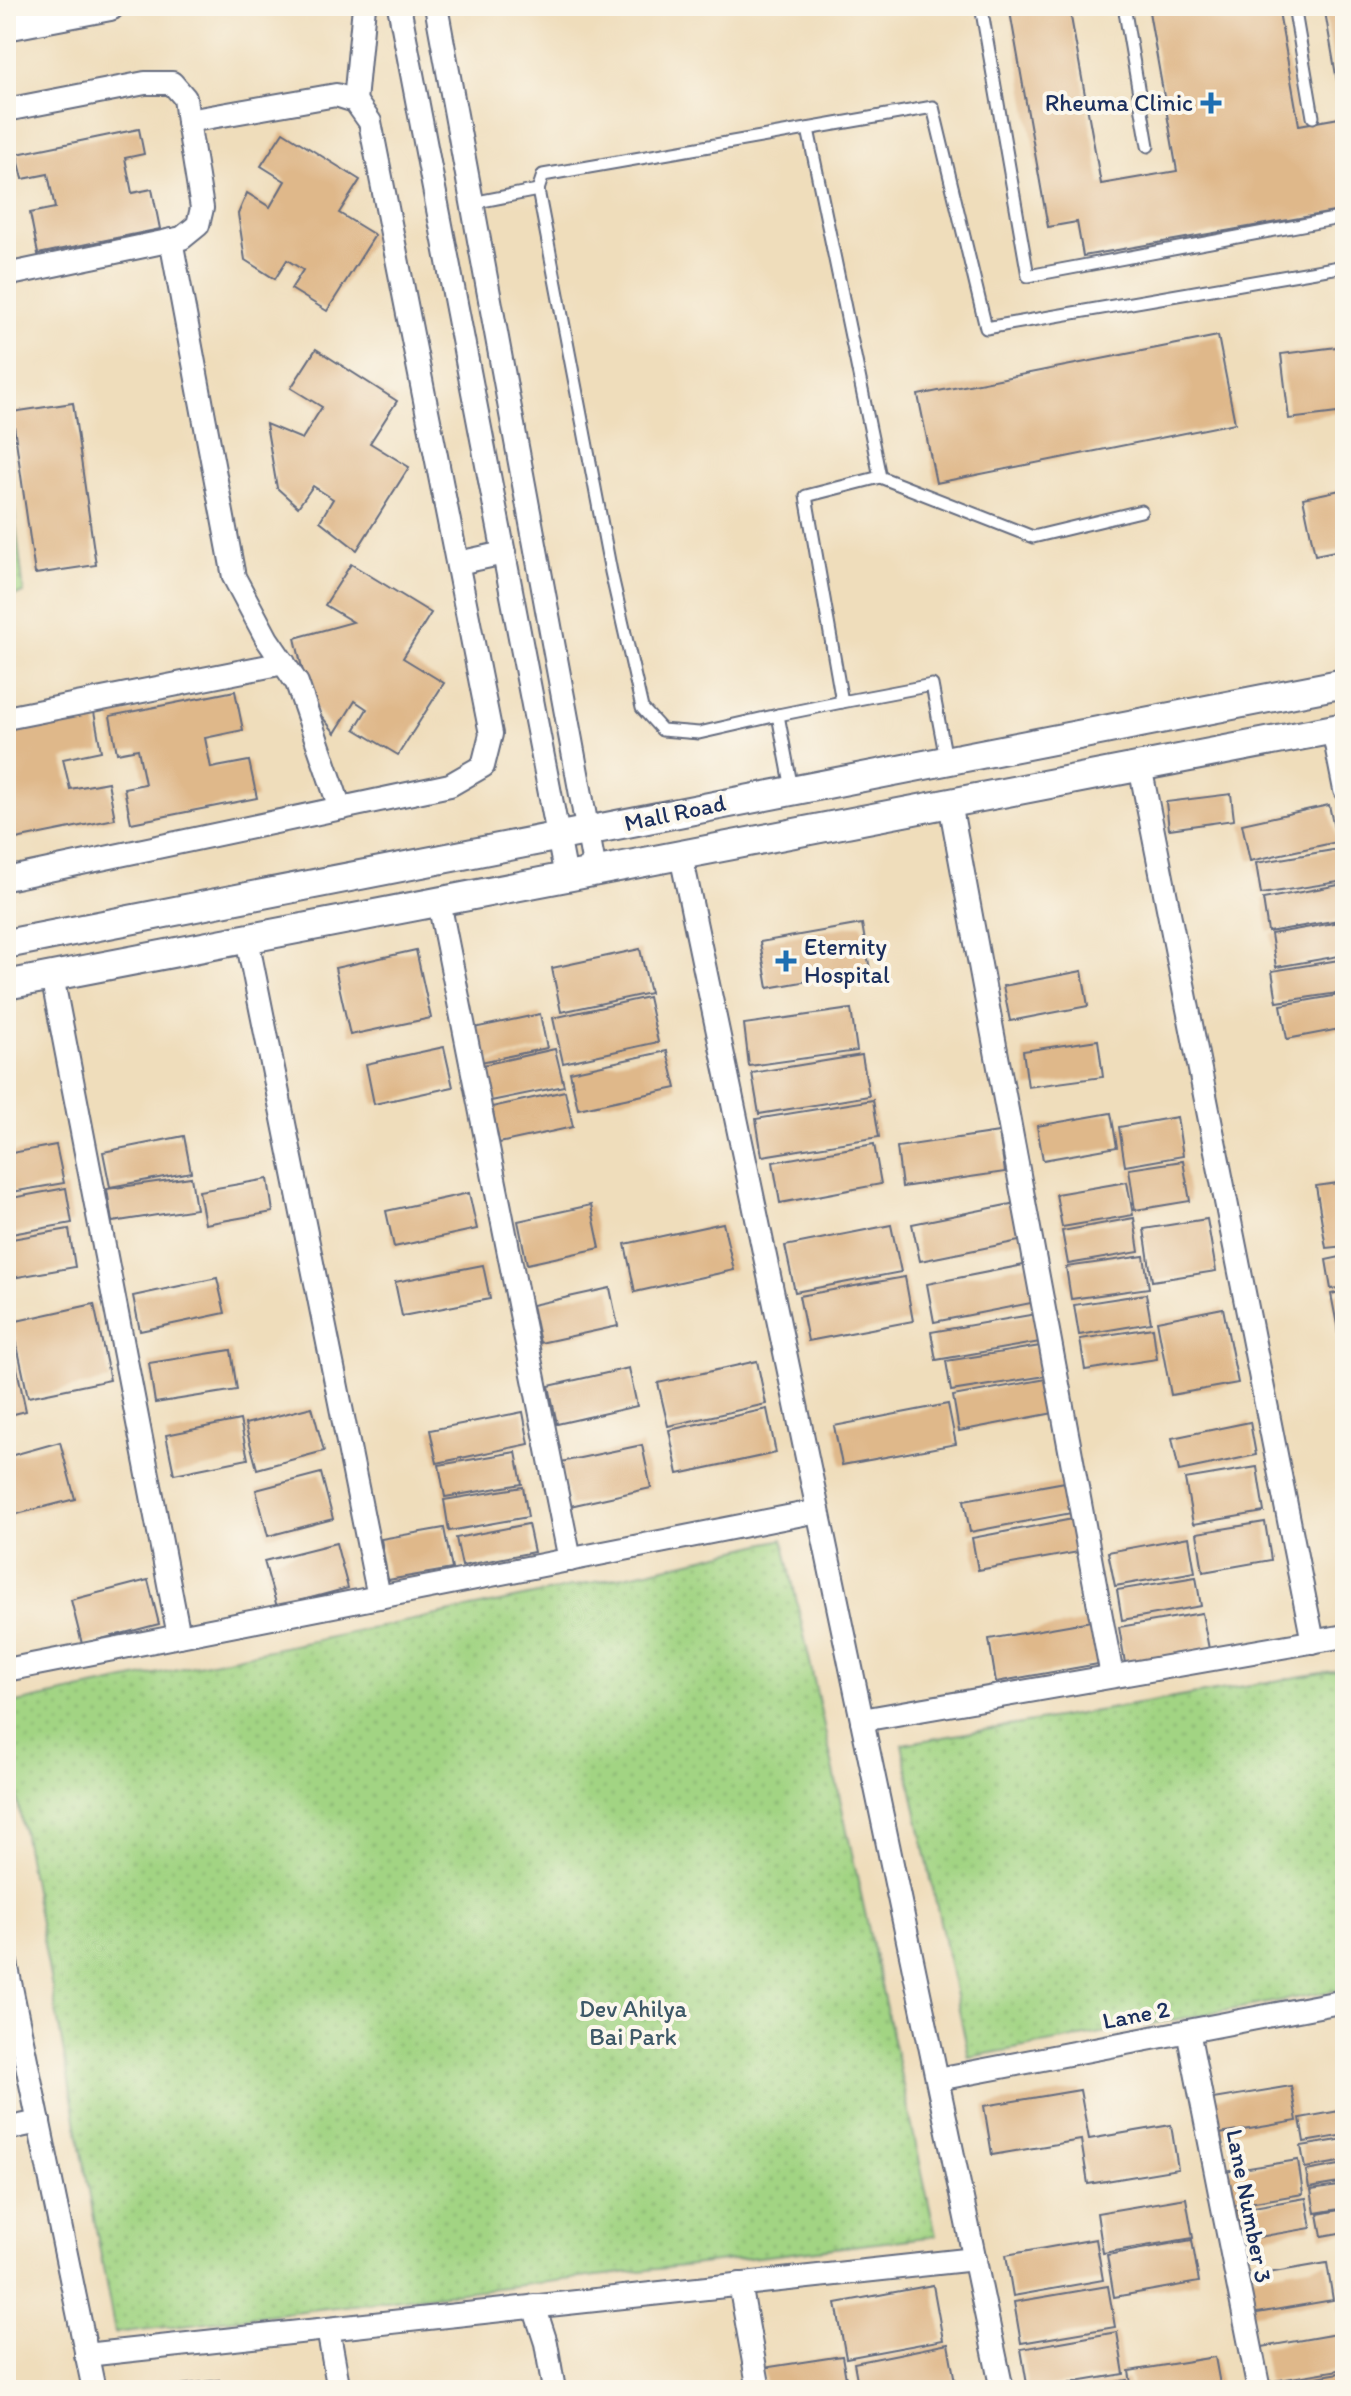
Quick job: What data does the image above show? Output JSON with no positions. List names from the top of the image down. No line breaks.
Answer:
{"streets":{"street":["Mall Road","Lane 2","Lane Number 3"]},"crossings":[["Lane 2","Lane Number 3"]],"parks":["Dev Ahilya Bai Park"],"places":{"health":["Rheuma Clinic","Eternity Hospital"]}}
